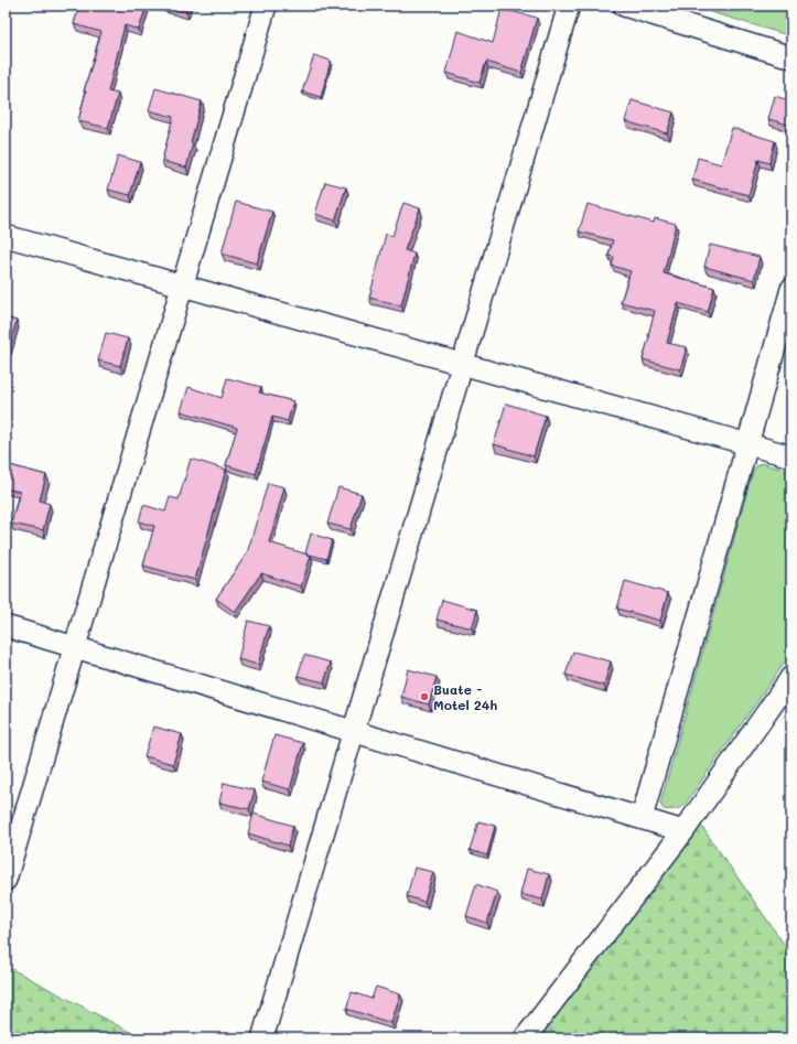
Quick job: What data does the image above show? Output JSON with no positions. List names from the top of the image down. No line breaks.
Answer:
{"places":["Buate - Motel 24h"]}
